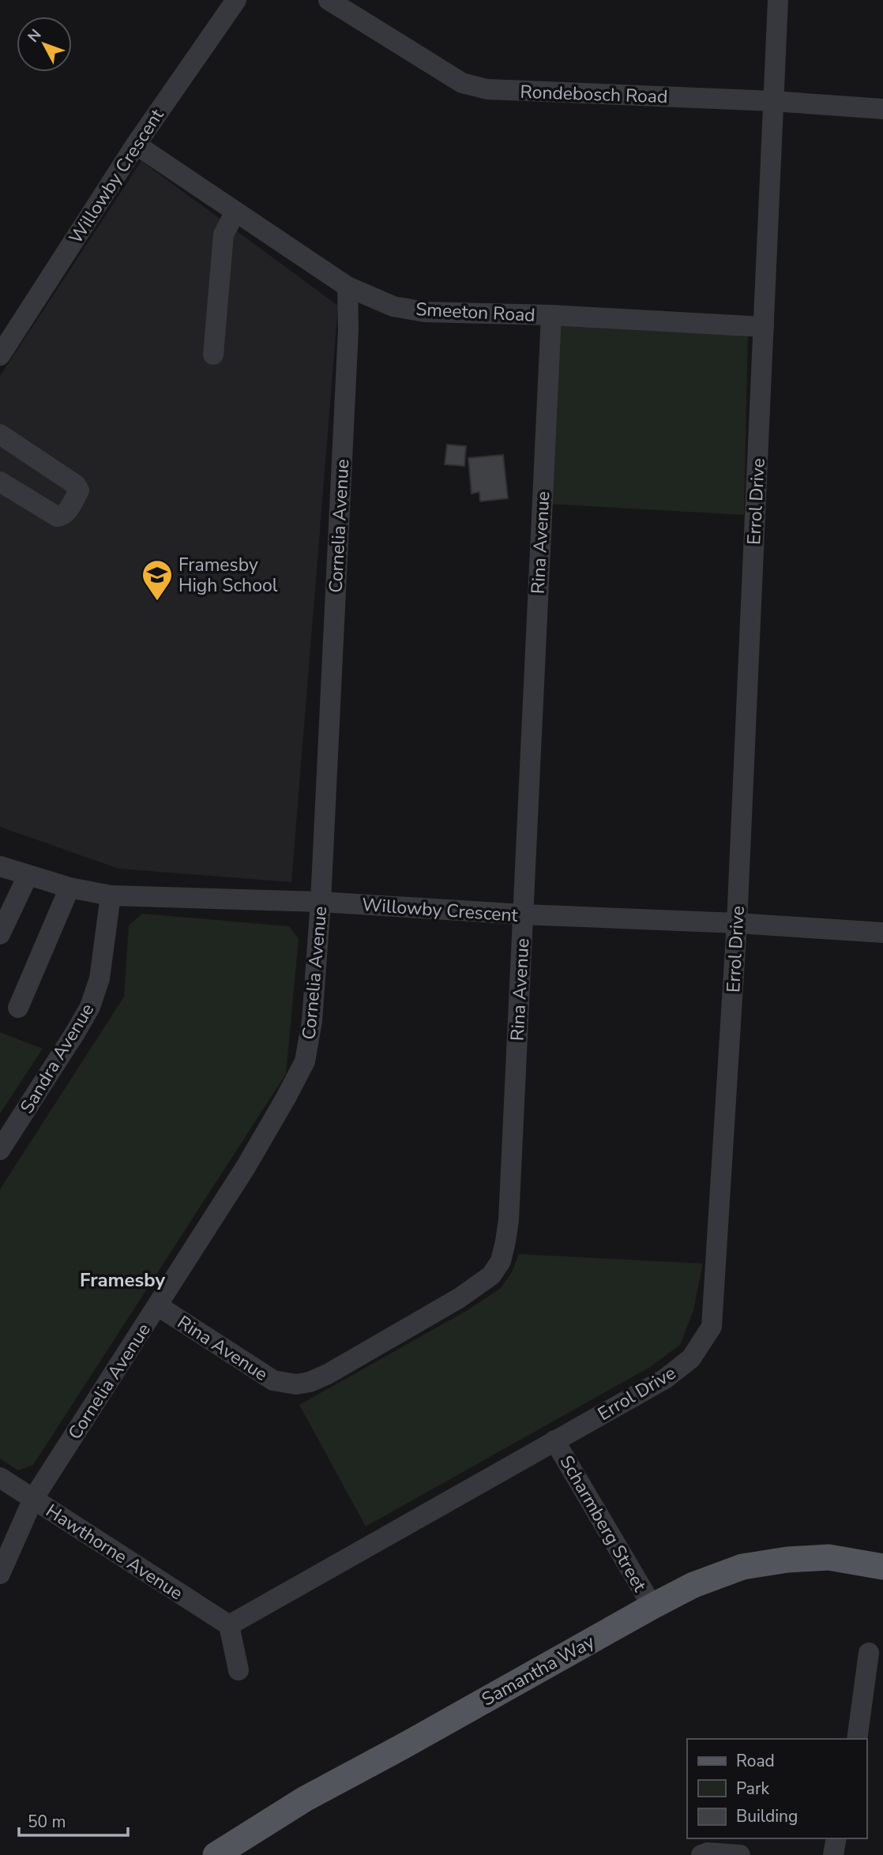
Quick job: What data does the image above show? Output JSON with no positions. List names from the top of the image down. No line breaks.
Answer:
{"streets":{"main road":["Samantha Way"],"street":["Rondebosch Road","Willowby Crescent","Smeeton Road","Errol Drive","Cornelia Avenue","Rina Avenue","Sandra Avenue","Scharmberg Street","Hawthorne Avenue"]},"crossings":[["Rondebosch Road","Errol Drive"],["Willowby Crescent","Smeeton Road"],["Willowby Crescent","Errol Drive"],["Willowby Crescent","Cornelia Avenue"],["Willowby Crescent","Rina Avenue"],["Willowby Crescent","Sandra Avenue"],["Smeeton Road","Errol Drive"],["Smeeton Road","Cornelia Avenue"],["Smeeton Road","Rina Avenue"],["Errol Drive","Scharmberg Street"],["Errol Drive","Hawthorne Avenue"],["Cornelia Avenue","Rina Avenue"],["Cornelia Avenue","Hawthorne Avenue"],["Scharmberg Street","Samantha Way"]],"districts":["Framesby"],"places":{"school or university":["Framesby High School"]},"legend":["Road","Park","Building"],"scale_bar":"50 m","north":"top left"}
